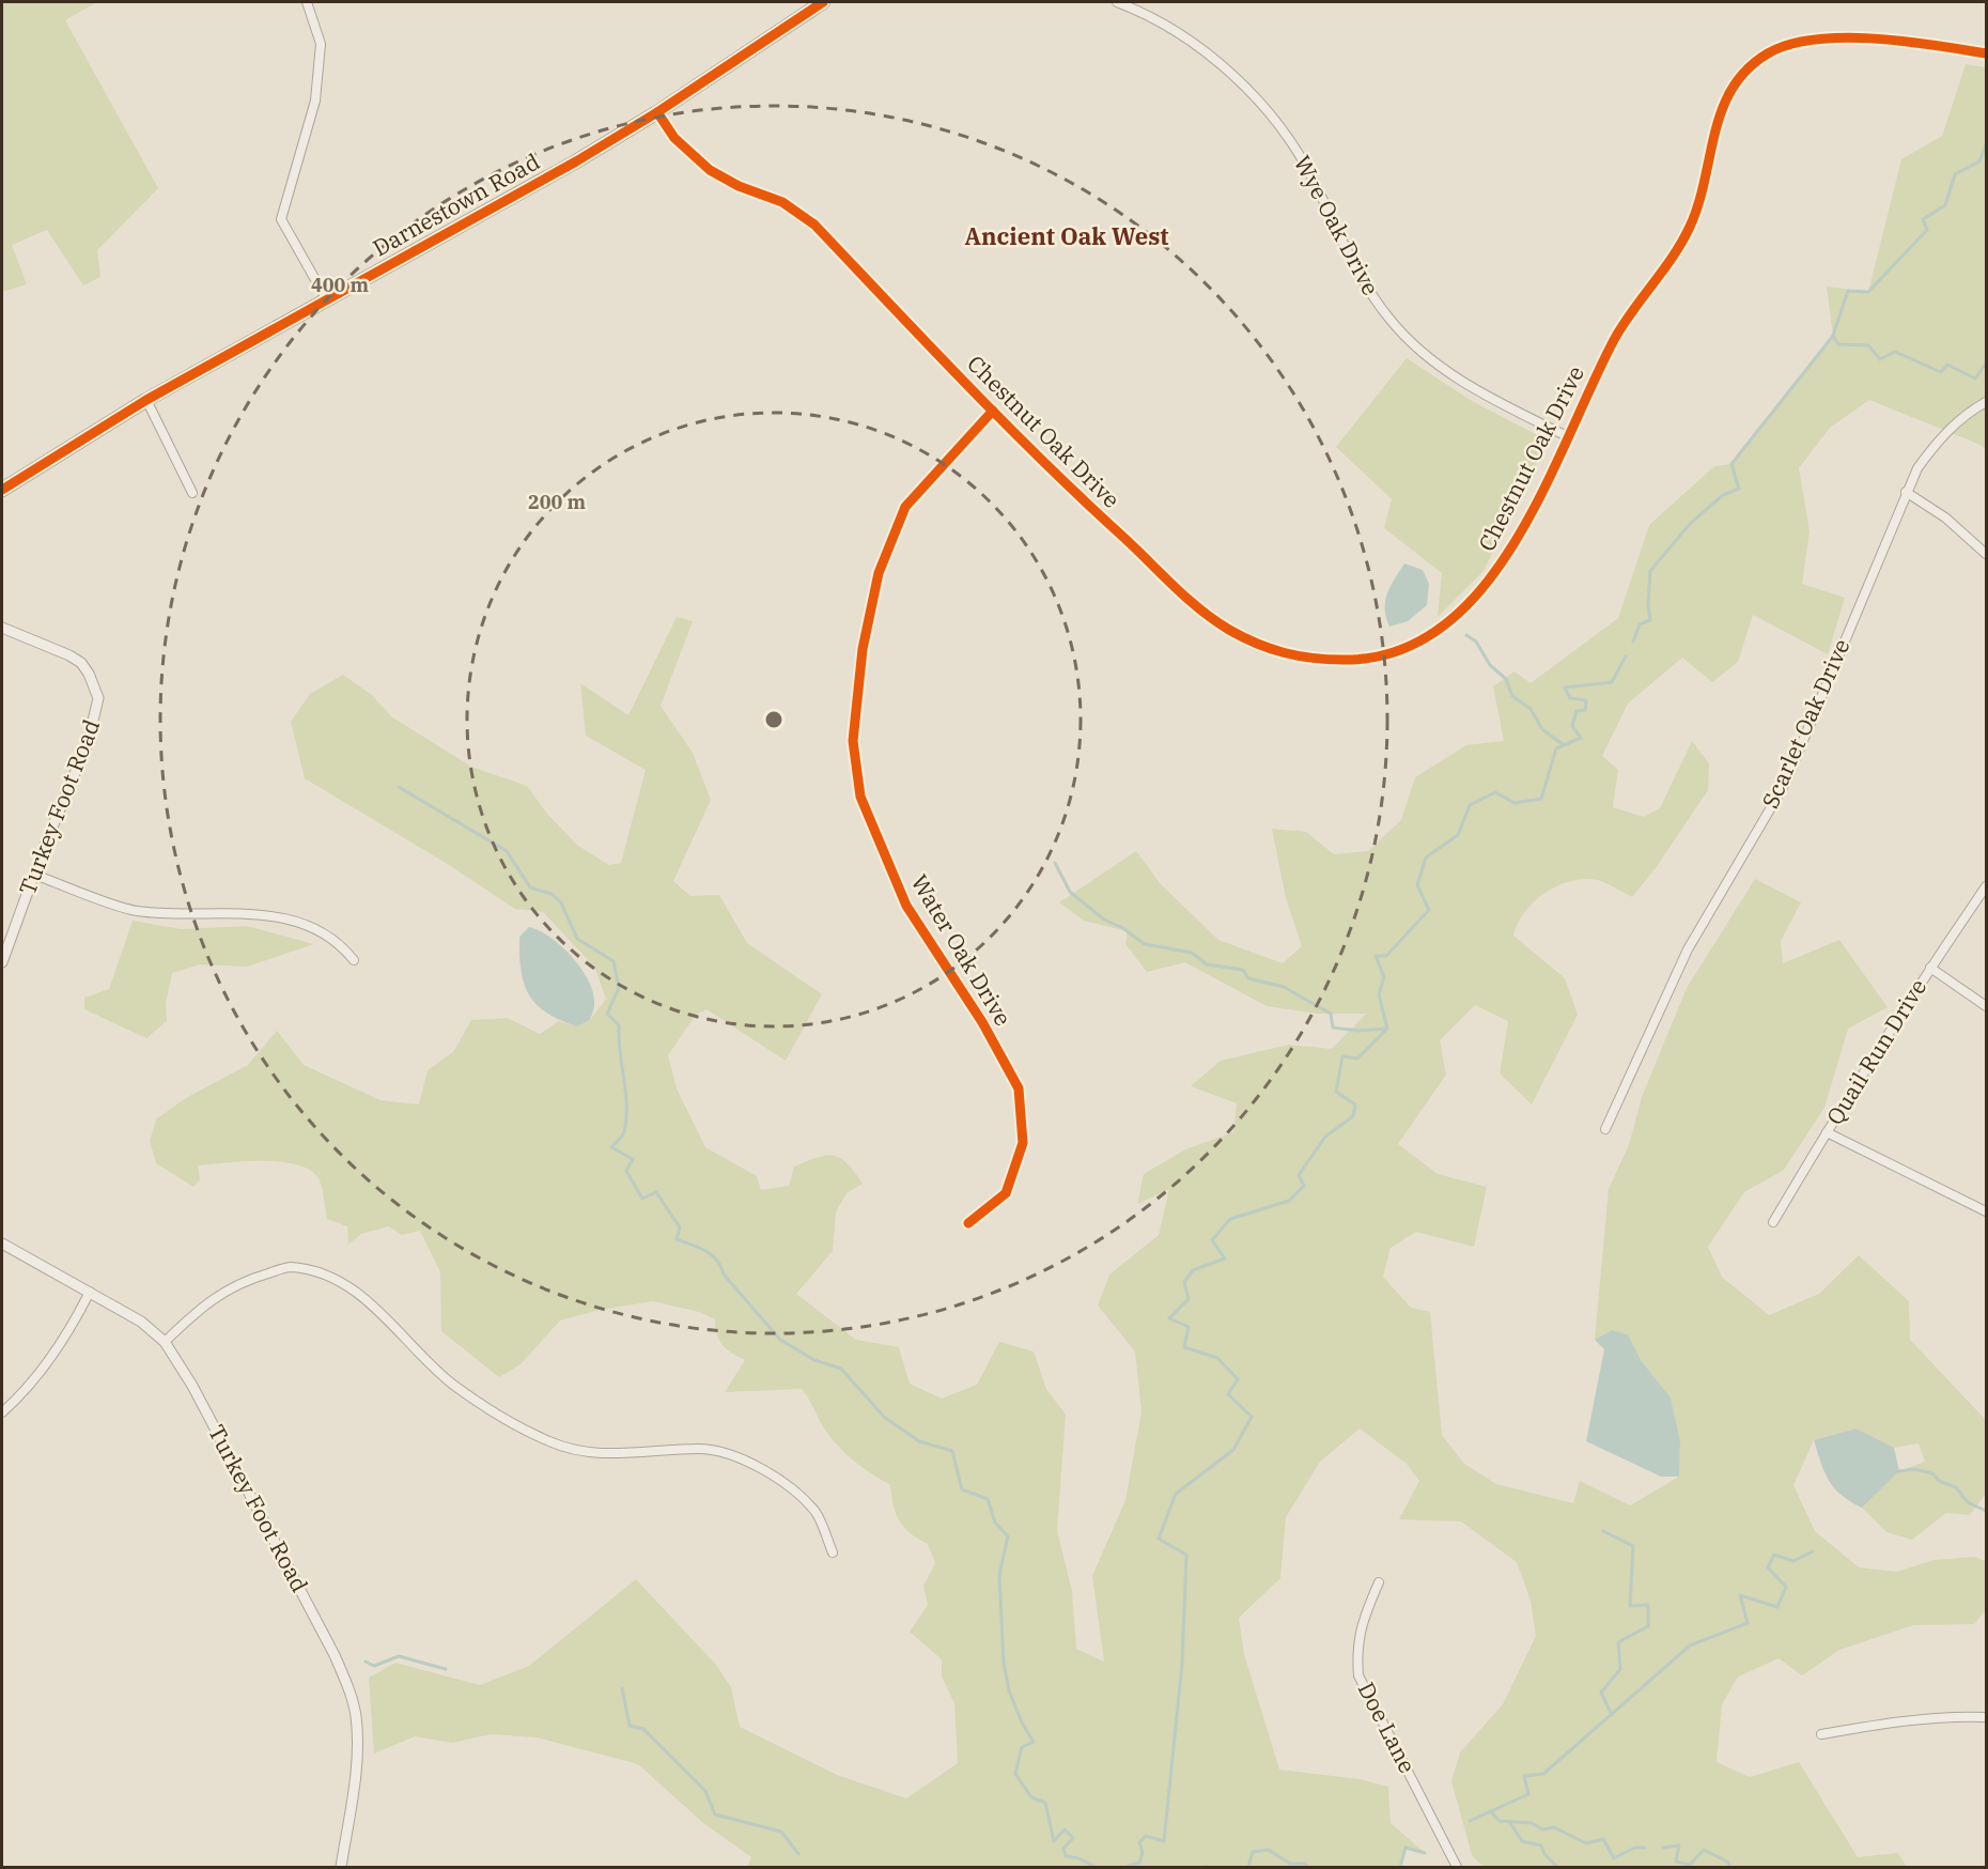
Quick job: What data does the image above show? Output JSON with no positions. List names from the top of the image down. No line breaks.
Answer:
{"streets":{"main road":["Darnestown Road"],"street":["Wye Oak Drive","Chestnut Oak Drive","Scarlet Oak Drive","Turkey Foot Road","Water Oak Drive","Quail Run Drive","Doe Lane"]},"crossings":[["Darnestown Road","Chestnut Oak Drive"],["Wye Oak Drive","Chestnut Oak Drive"],["Chestnut Oak Drive","Water Oak Drive"]],"districts":["Ancient Oak West"],"rings":["400 m","200 m"]}
